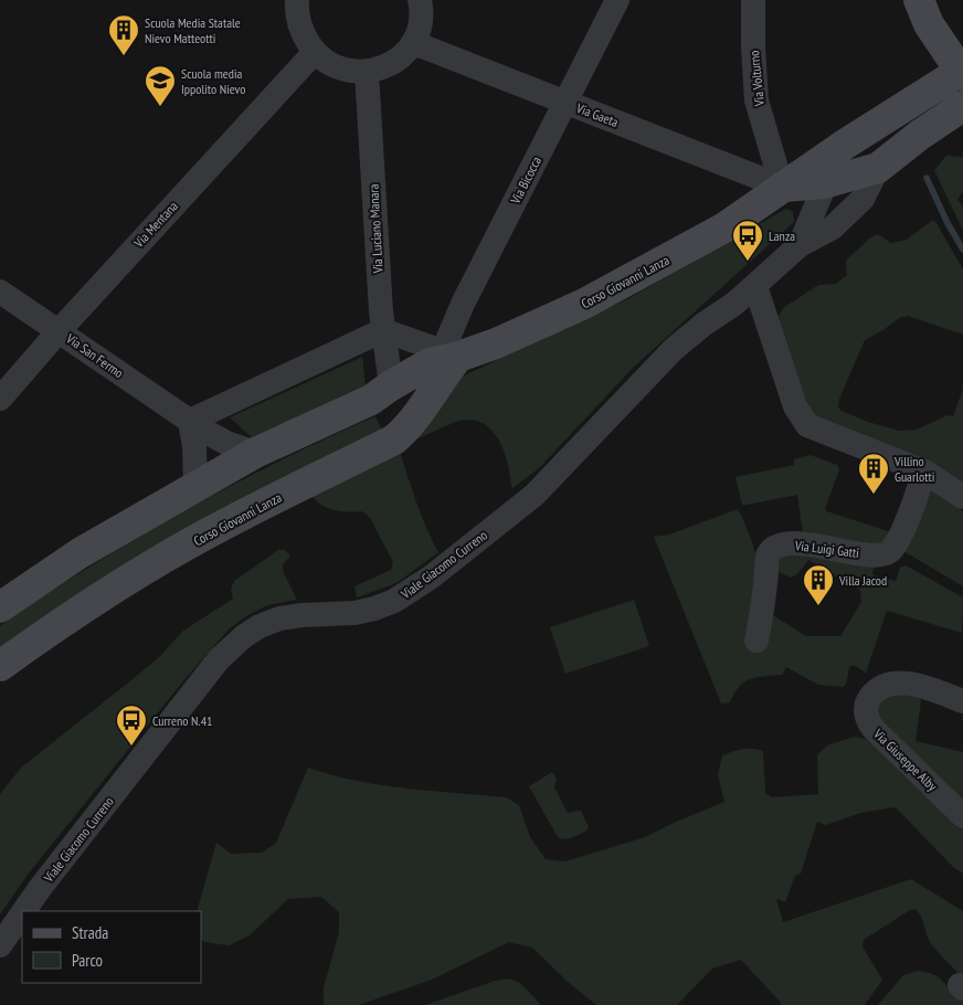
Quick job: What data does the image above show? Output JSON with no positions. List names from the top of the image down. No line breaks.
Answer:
{"streets":{"street":["Via Volturno","Via Gaeta","Via Bicocca","Via Mentana","Via Luciano Manara","Corso Giovanni Lanza","Via San Fermo","Via Luigi Gatti","Viale Giacomo Curreno","Via Giuseppe Alby"]},"crossings":[["Via Volturno","Via Gaeta"],["Via Volturno","Corso Giovanni Lanza"],["Via Gaeta","Via Bicocca"],["Via Gaeta","Corso Giovanni Lanza"],["Via Bicocca","Corso Giovanni Lanza"],["Via Mentana","Via San Fermo"],["Via Luciano Manara","Corso Giovanni Lanza"],["Corso Giovanni Lanza","Via San Fermo"],["Corso Giovanni Lanza","Viale Giacomo Curreno"]],"places":{"building":["Scuola Media Statale Nievo Matteotti","Villino Guarlotti","Villa Jacod"],"school or university":["Scuola media Ippolito Nievo"],"bus stop":["Lanza","Curreno N.41"]},"legend":["Strada","Parco"]}
